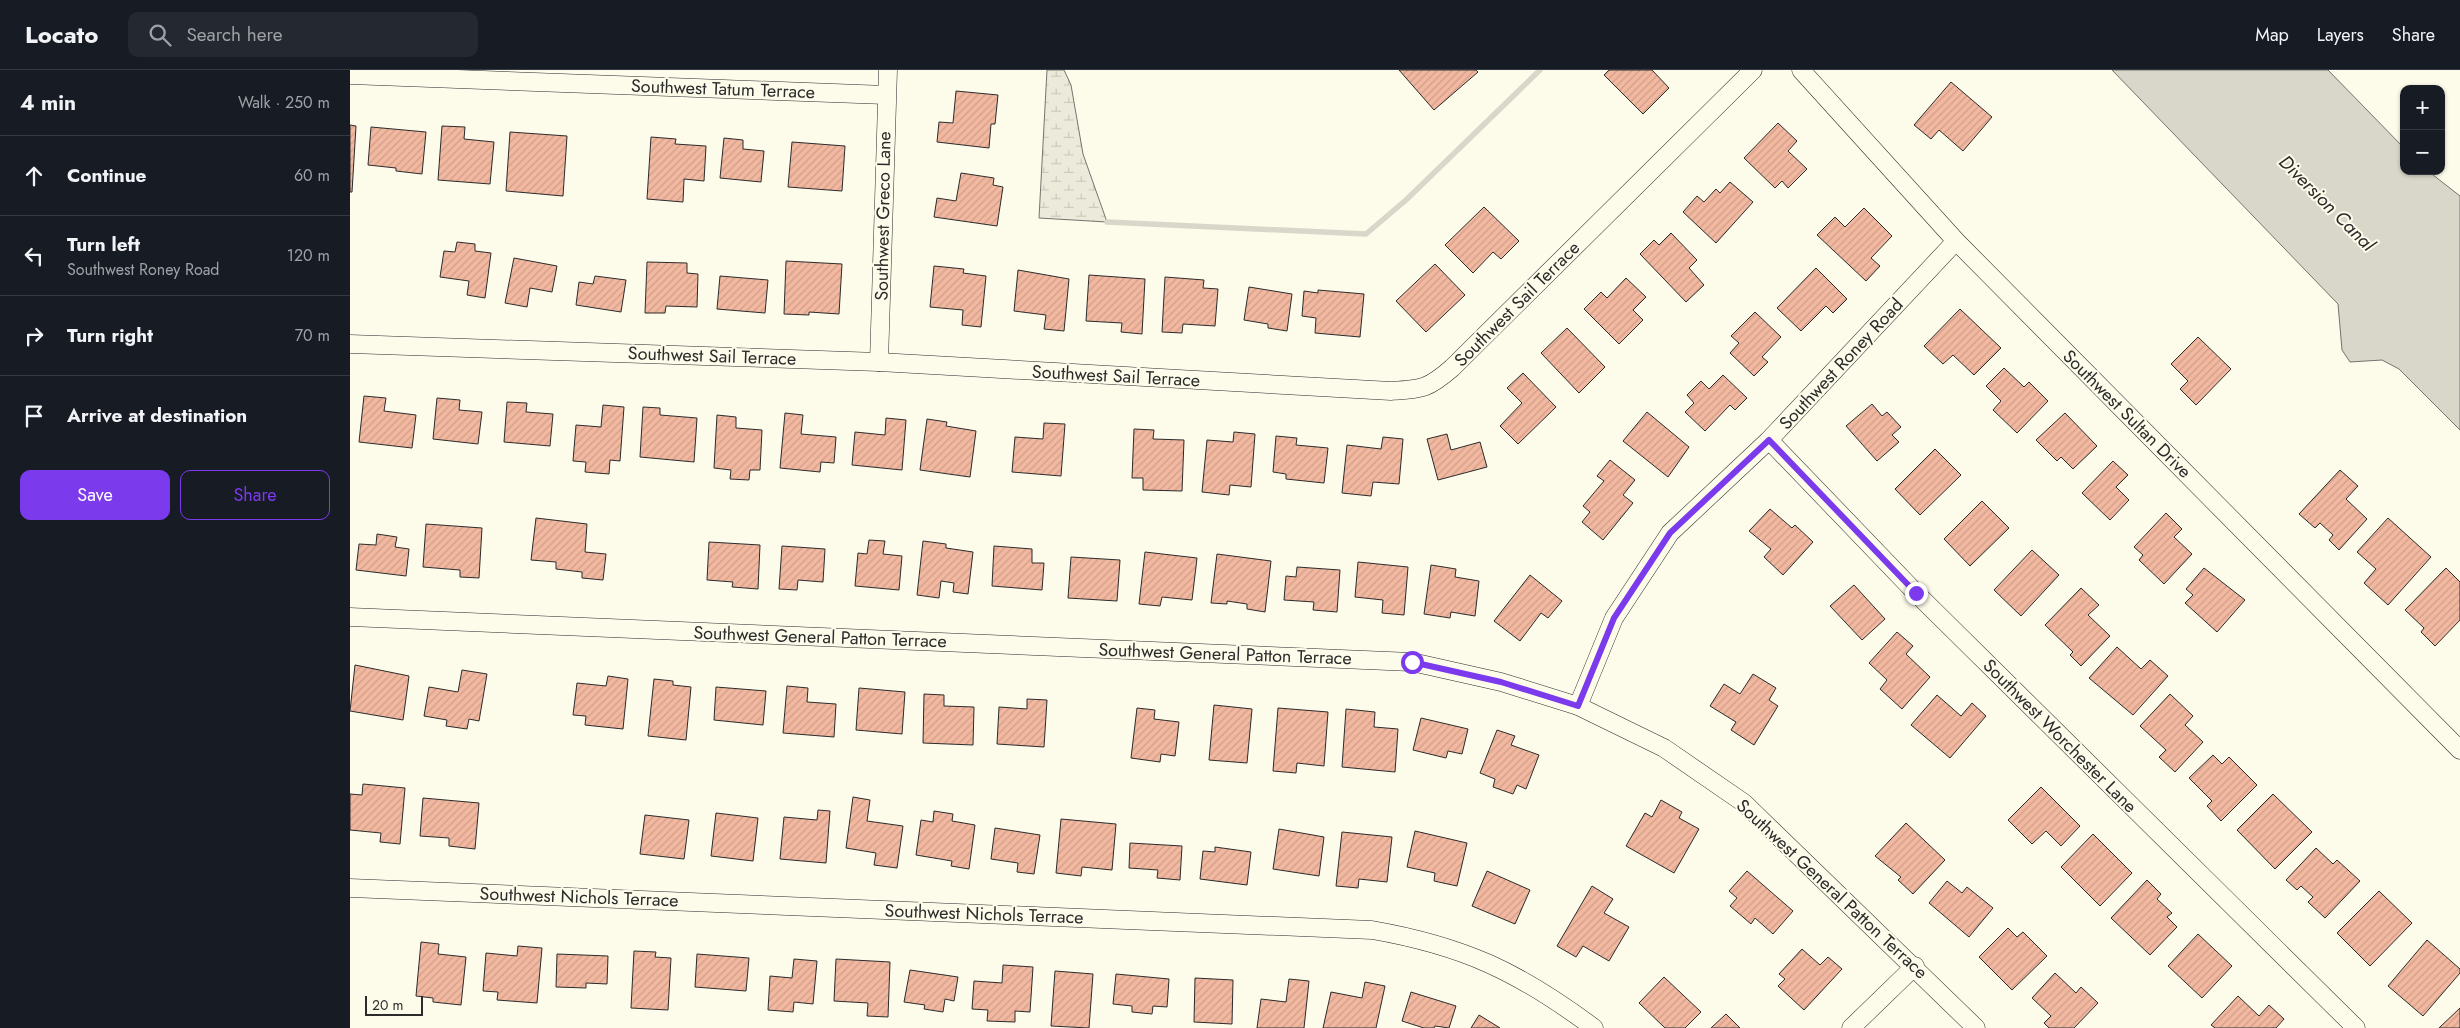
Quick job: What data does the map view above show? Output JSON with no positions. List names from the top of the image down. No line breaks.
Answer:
{"streets":{"street":["Southwest Tatum Terrace","Southwest Greco Lane","Southwest Sail Terrace","Southwest Roney Road","Southwest Sultan Drive","Southwest General Patton Terrace","Southwest Worchester Lane","Southwest Nichols Terrace"]},"crossings":[["Southwest Tatum Terrace","Southwest Greco Lane"],["Southwest Greco Lane","Southwest Sail Terrace"],["Southwest Roney Road","Southwest Sultan Drive"],["Southwest Roney Road","Southwest General Patton Terrace"],["Southwest Roney Road","Southwest Worchester Lane"]],"water":["Diversion Canal"],"scale_bar":"20 m","page":{"header":"Locato","search":"Search here","nav":["Map","Layers","Share"],"heading":["4 min","Walk · 250 m"],"map_buttons":["+","−"],"list":[["Continue","60 m"],["Turn left","Southwest Roney Road","120 m"],["Turn right","70 m"],"Arrive at destination"],"buttons":["Save","Share"],"scale":"20 m"}}
